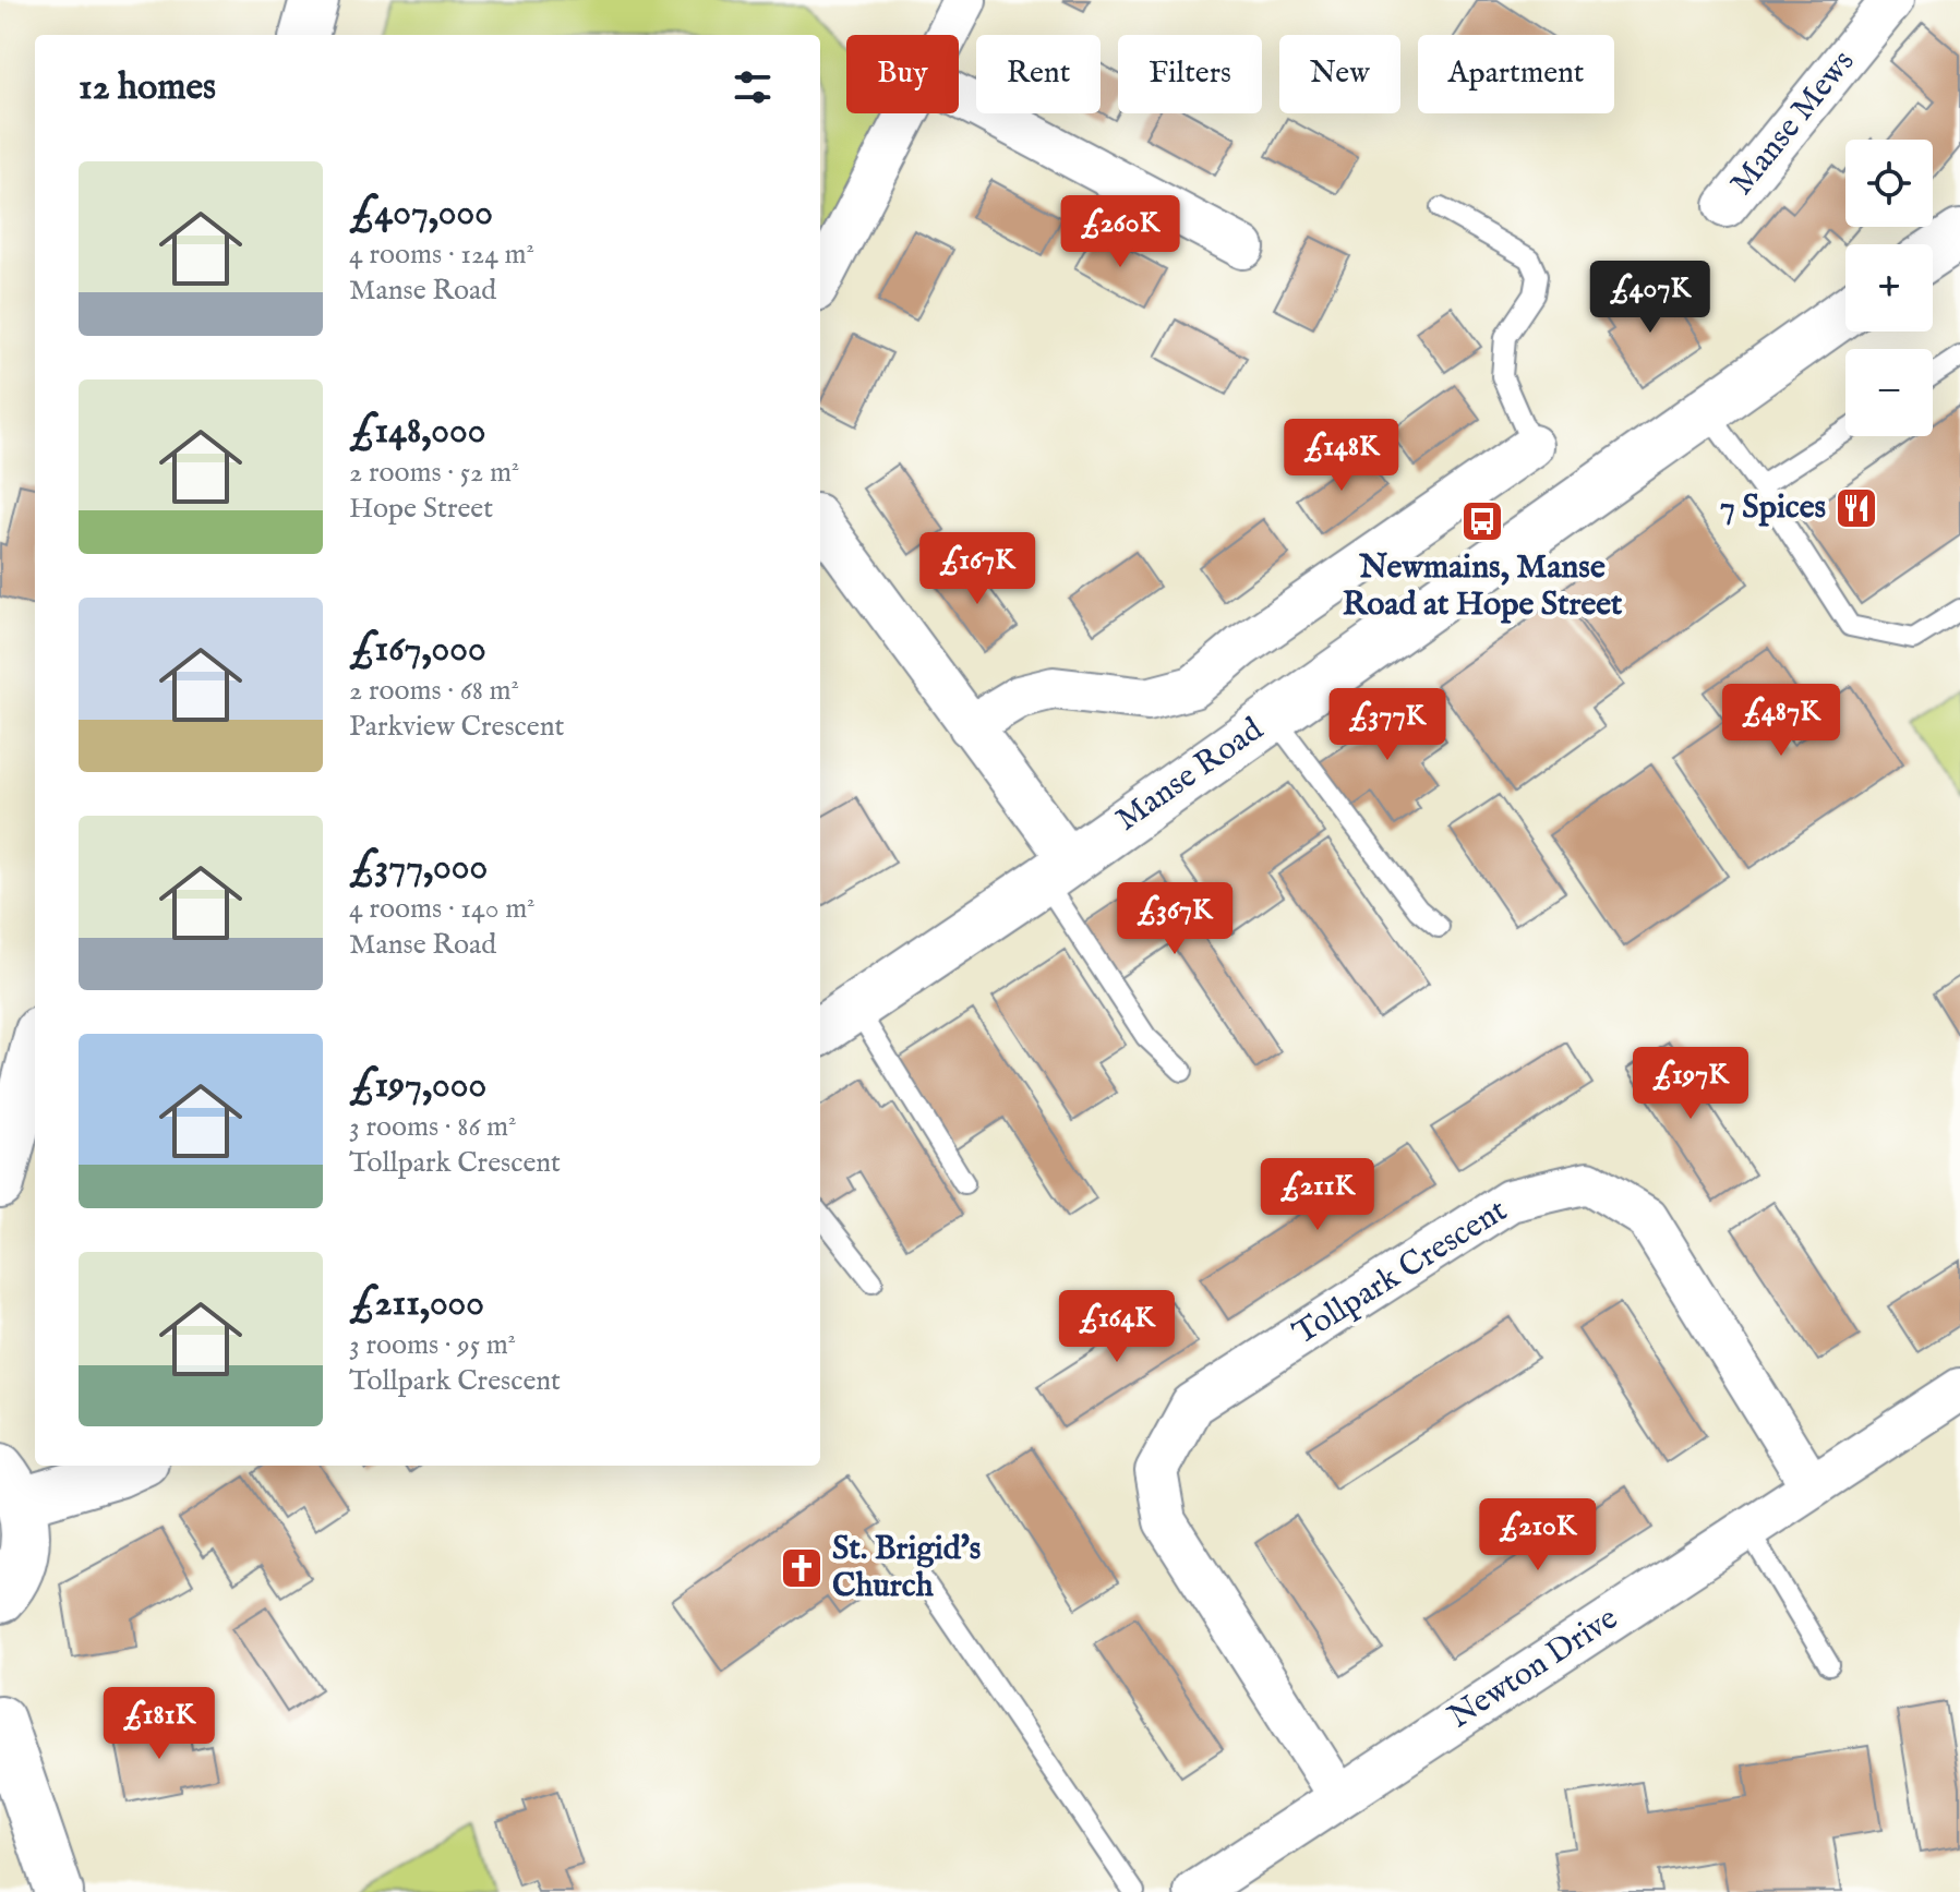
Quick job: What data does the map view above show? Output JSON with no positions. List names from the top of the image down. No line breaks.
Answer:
{"streets":{"main road":["Manse Road"],"street":["Manse Mews","Tollpark Crescent","Newton Drive"]},"crossings":[["Tollpark Crescent","Newton Drive"]],"places":{"restaurant":["7 Spices"],"bus stop":["Newmains, Manse Road at Hope Street"],"church":["St. Brigid's Church"]},"page":{"chip":["Buy","Rent","Filters","New","Apartment"],"heading":"12 homes","map_buttons":["+","−"],"list":[{"name":"£407,000","note":"4 rooms · 124 m² · Manse Road"},{"name":"£148,000","note":"2 rooms · 52 m² · Hope Street"},{"name":"£167,000","note":"2 rooms · 68 m² · Parkview Crescent"},{"name":"£377,000","note":"4 rooms · 140 m² · Manse Road"},{"name":"£197,000","note":"3 rooms · 86 m² · Tollpark Crescent"},{"name":"£211,000","note":"3 rooms · 95 m² · Tollpark Crescent"}],"price":["£260K","£407K","£148K","£167K","£487K","£377K","£367K","£197K","£211K","£164K","£210K","£181K"]}}
